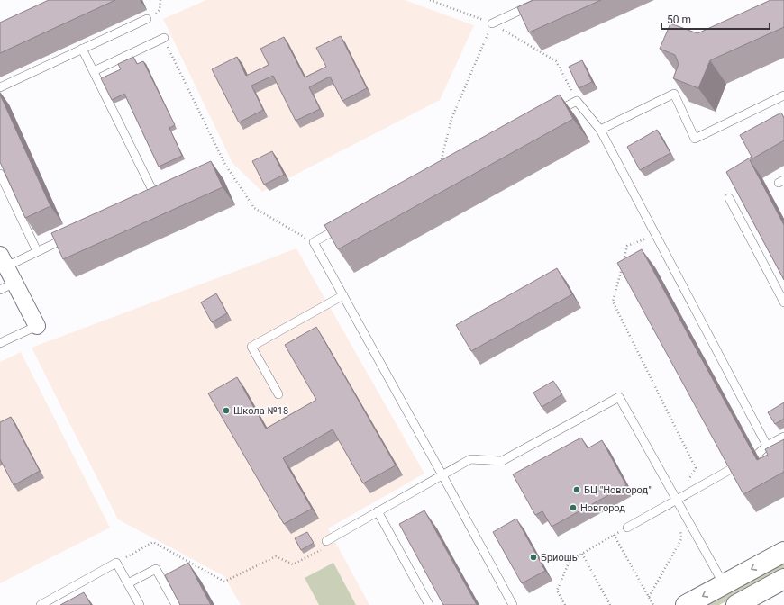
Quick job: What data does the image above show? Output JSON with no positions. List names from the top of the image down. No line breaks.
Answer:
{"places":["Школа №18","БЦ \"Новгород\"","Новгород","Бриошь"],"scale_bar":"50 m"}
